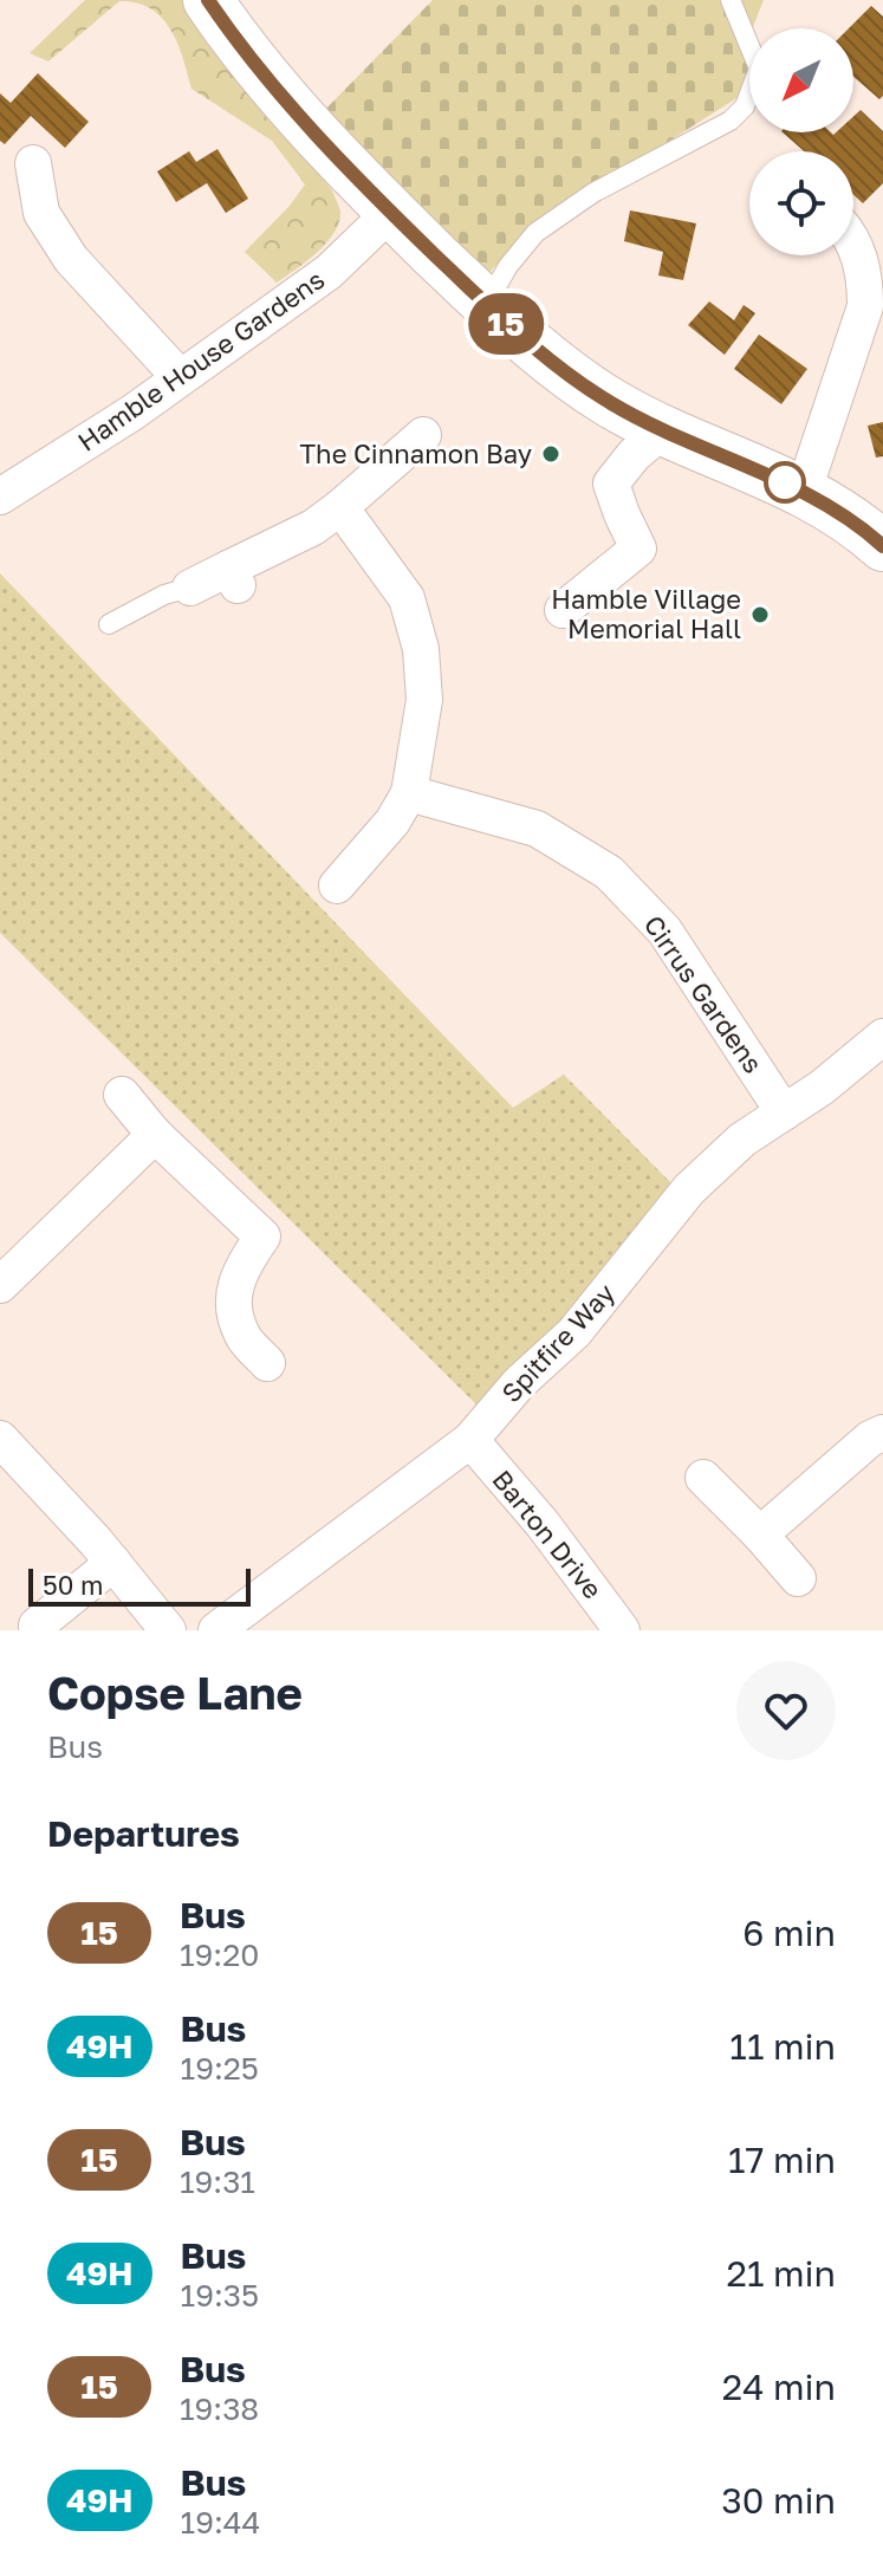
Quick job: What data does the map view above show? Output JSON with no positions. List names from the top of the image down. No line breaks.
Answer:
{"streets":{"street":["Hamble House Gardens","Cirrus Gardens","Spitfire Way","Barton Drive"]},"crossings":[["Cirrus Gardens","Spitfire Way"],["Spitfire Way","Barton Drive"]],"places":["The Cinnamon Bay","Hamble Village Memorial Hall"],"lines":["bus line 15"],"scale_bar":"50 m","north":"bottom left","page":{"on_map":"15","scale":"50 m","heading":[["Copse Lane","Bus"],"Departures"],"list":[{"mark":"15","name":"Bus","note":"19:20","value":"6 min"},{"mark":"49H","name":"Bus","note":"19:25","value":"11 min"},{"mark":"15","name":"Bus","note":"19:31","value":"17 min"},{"mark":"49H","name":"Bus","note":"19:35","value":"21 min"},{"mark":"15","name":"Bus","note":"19:38","value":"24 min"},{"mark":"49H","name":"Bus","note":"19:44","value":"30 min"}]}}
